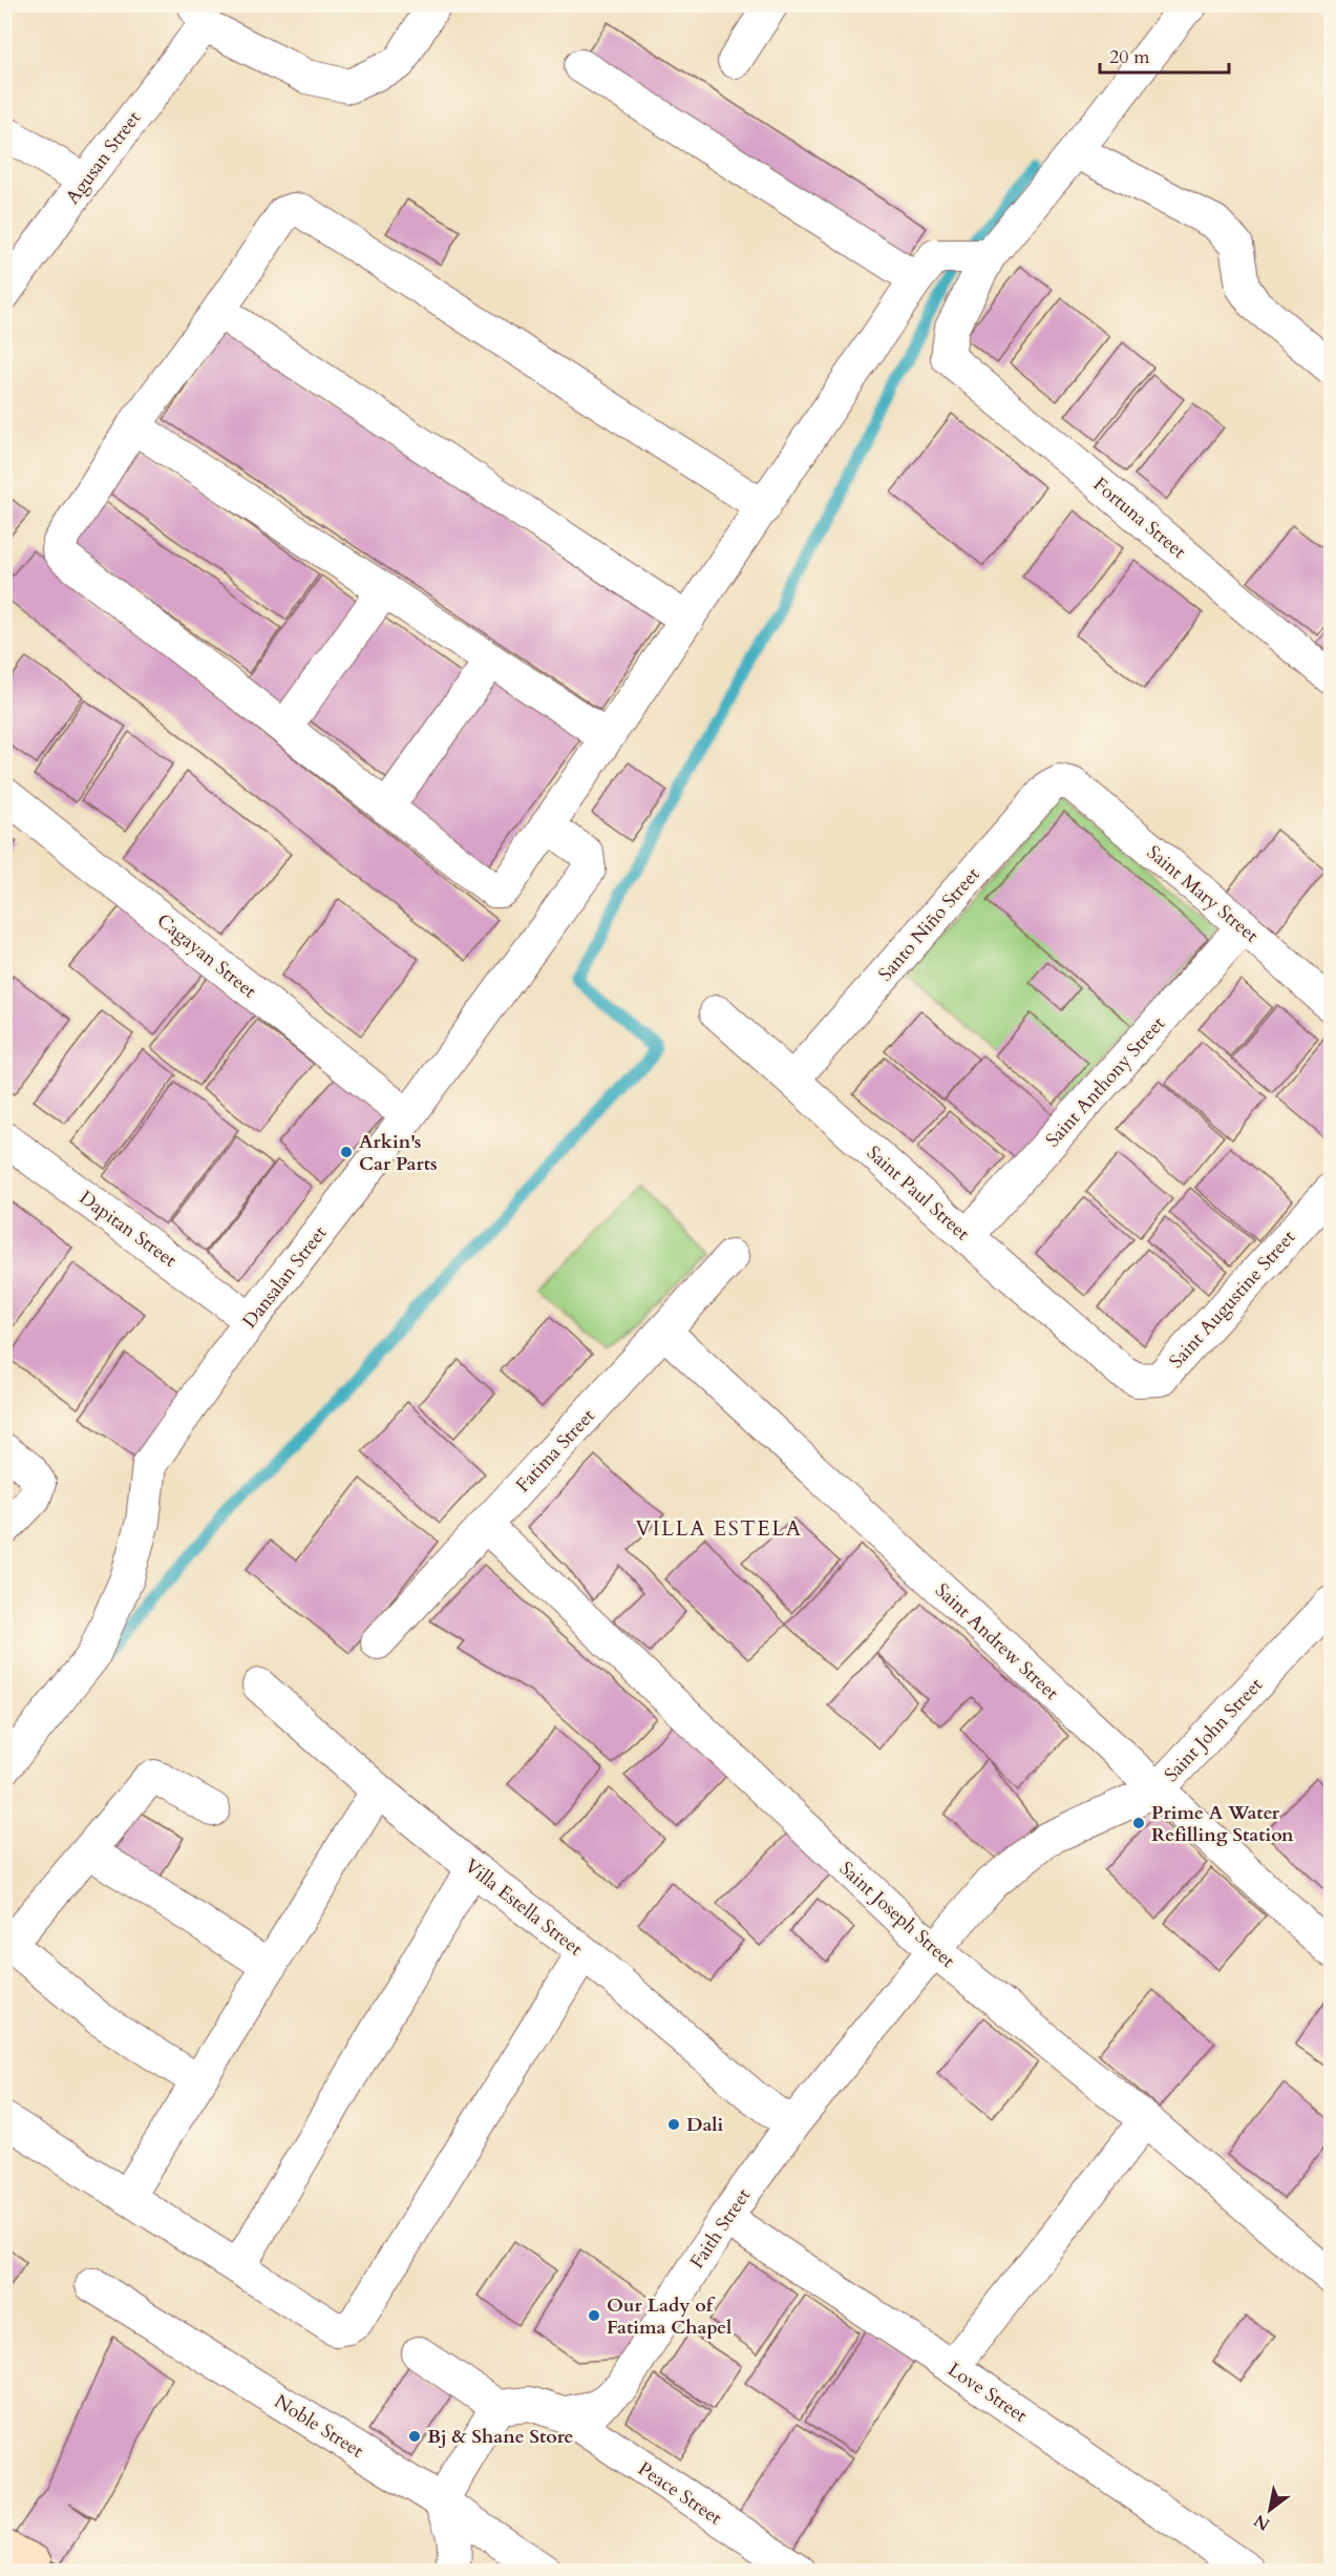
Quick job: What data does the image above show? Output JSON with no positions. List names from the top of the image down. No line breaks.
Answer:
{"streets":{"street":["Agusan Street","Fortuna Street","Saint Mary Street","Santo Niño Street","Cagayan Street","Saint Anthony Street","Saint Paul Street","Dapitan Street","Dansalan Street","Saint Augustine Street","Fatima Street","Saint Andrew Street","Saint John Street","Villa Estella Street","Saint Joseph Street","Faith Street","Love Street","Noble Street","Peace Street"]},"crossings":[["Saint Mary Street","Santo Niño Street"],["Saint Mary Street","Saint Anthony Street"],["Santo Niño Street","Saint Paul Street"],["Cagayan Street","Dansalan Street"],["Saint Anthony Street","Saint Paul Street"],["Saint Paul Street","Saint Augustine Street"],["Dapitan Street","Dansalan Street"],["Fatima Street","Saint Andrew Street"],["Fatima Street","Saint Joseph Street"],["Saint Andrew Street","Saint John Street"],["Saint John Street","Villa Estella Street"],["Saint John Street","Saint Joseph Street"],["Saint John Street","Faith Street"],["Villa Estella Street","Faith Street"],["Faith Street","Love Street"],["Faith Street","Peace Street"]],"districts":["VILLA ESTELA"],"places":["Arkin's Car Parts","Prime A Water Refilling Station","Dali","Our Lady of Fatima Chapel","Bj & Shane Store"],"scale_bar":"20 m","north":"bottom left"}
